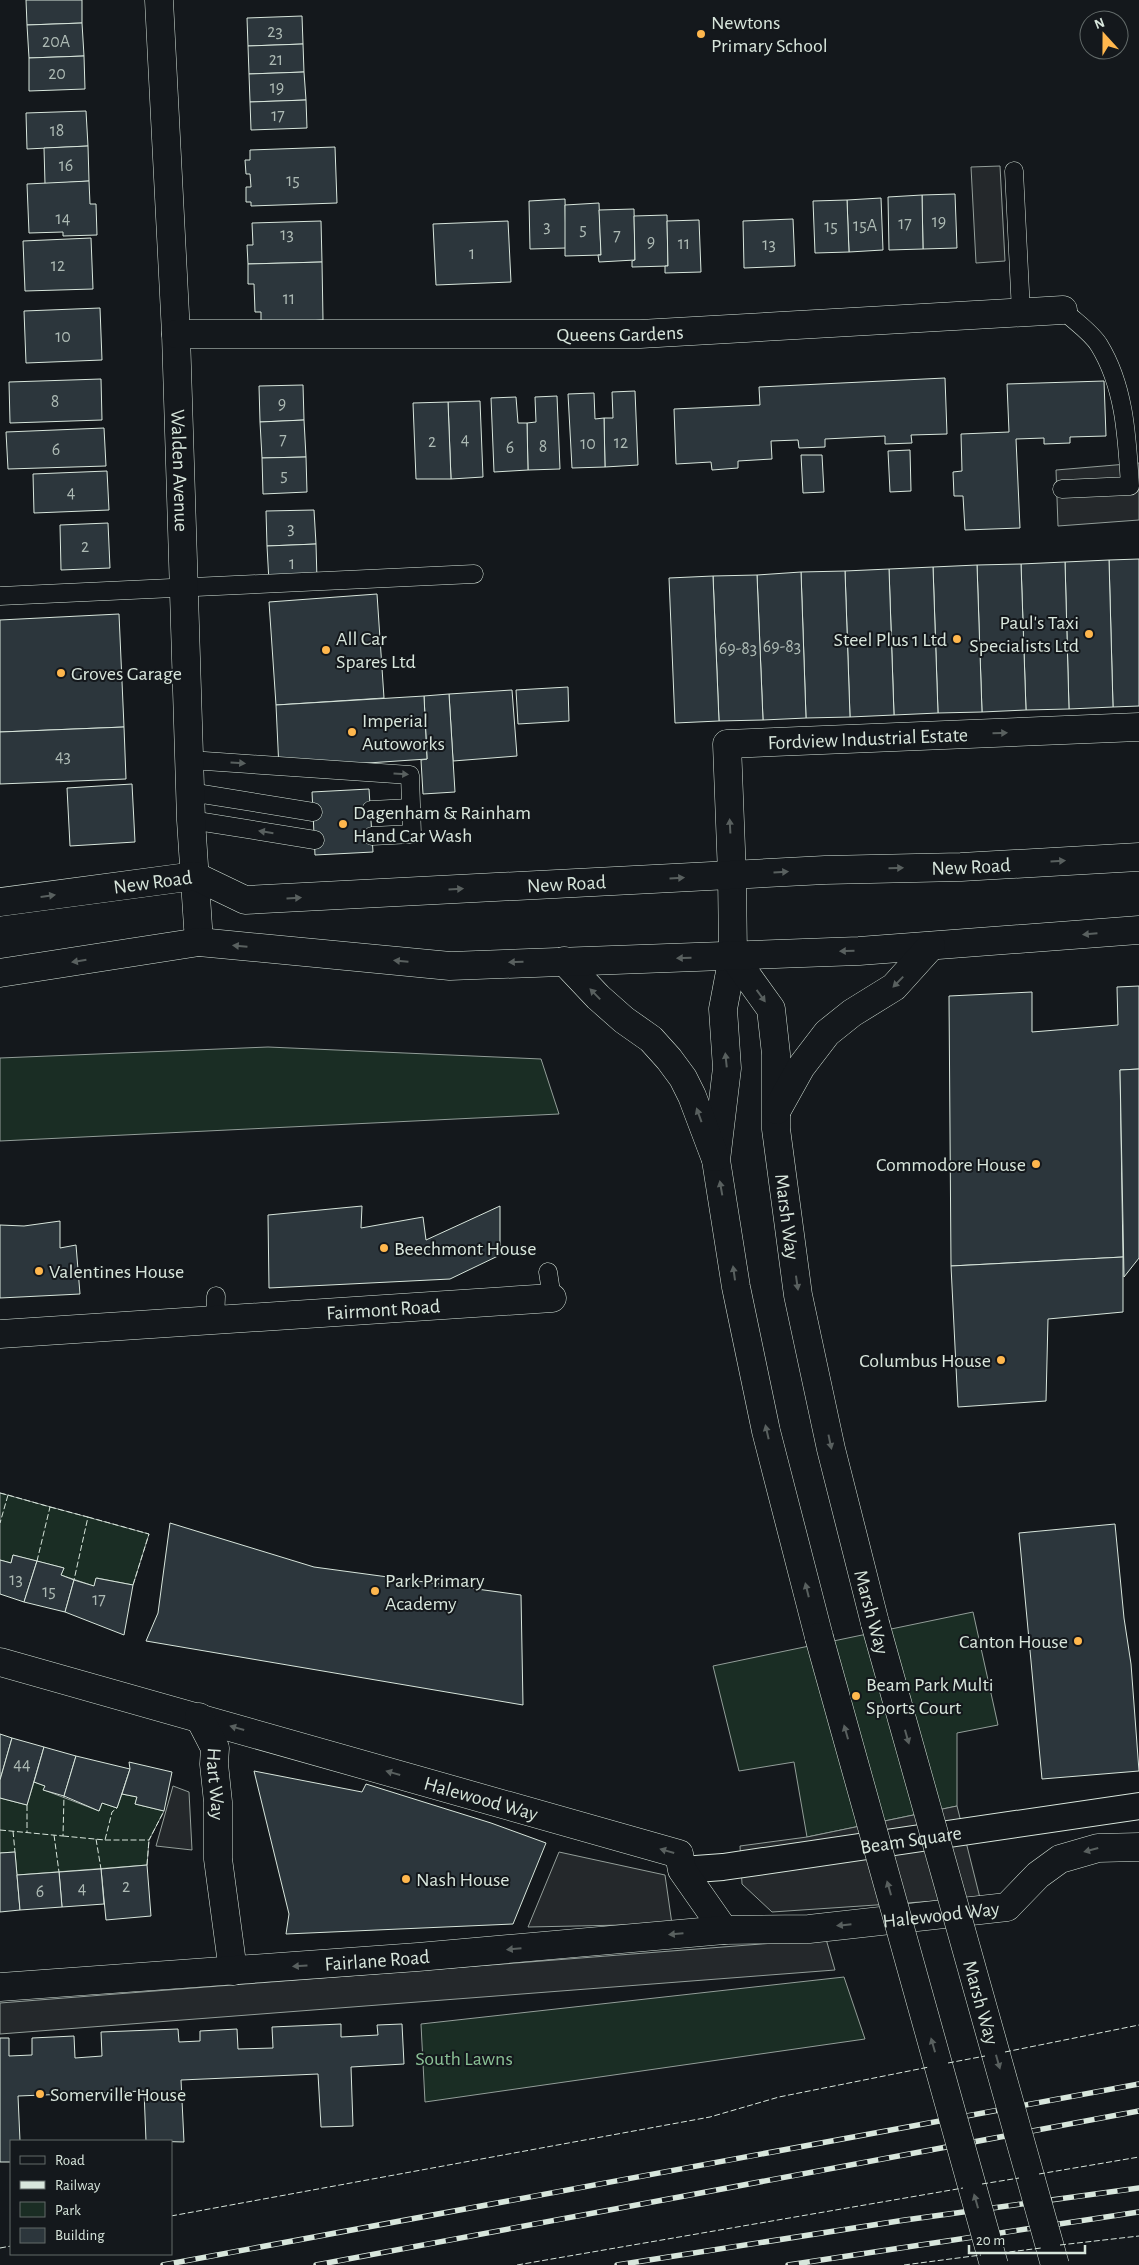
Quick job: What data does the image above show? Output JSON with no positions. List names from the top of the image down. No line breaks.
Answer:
{"streets":{"main road":["Queens Gardens","Walden Avenue","Fordview Industrial Estate","New Road","Marsh Way","Fairmont Road","Hart Way","Halewood Way","Fairlane Road"],"street":["Beam Square"]},"crossings":[["Queens Gardens","Walden Avenue"],["Walden Avenue","New Road"],["Fordview Industrial Estate","New Road"],["Hart Way","Halewood Way"],["Hart Way","Fairlane Road"],["Halewood Way","Beam Square"],["Halewood Way","Fairlane Road"]],"one_way":["Halewood Way","Fairlane Road"],"parks":["South Lawns"],"places":["Newtons Primary School","Paul's Taxi Specialists Ltd","Steel Plus 1 Ltd","All Car Spares Ltd","Groves Garage","Imperial Autoworks","Dagenham & Rainham Hand Car Wash","Commodore House","Beechmont House","Valentines House","Columbus House","Park Primary Academy","Canton House","Beam Park Multi Sports Court","Nash House","Somerville House"],"house_numbers":["23","20A","21","20","19","17","18","16","15","14","19","17","15A","3","15","5","13","7","9","11","13","1","12","11","10","8","9","7","4","2","12","10","8","6","6","5","4","3","2","1","69-83","69-83","43","13","15","17","44","2","4","6"],"legend":["Road","Railway","Park","Building"],"scale_bar":"20 m","north":"top"}
